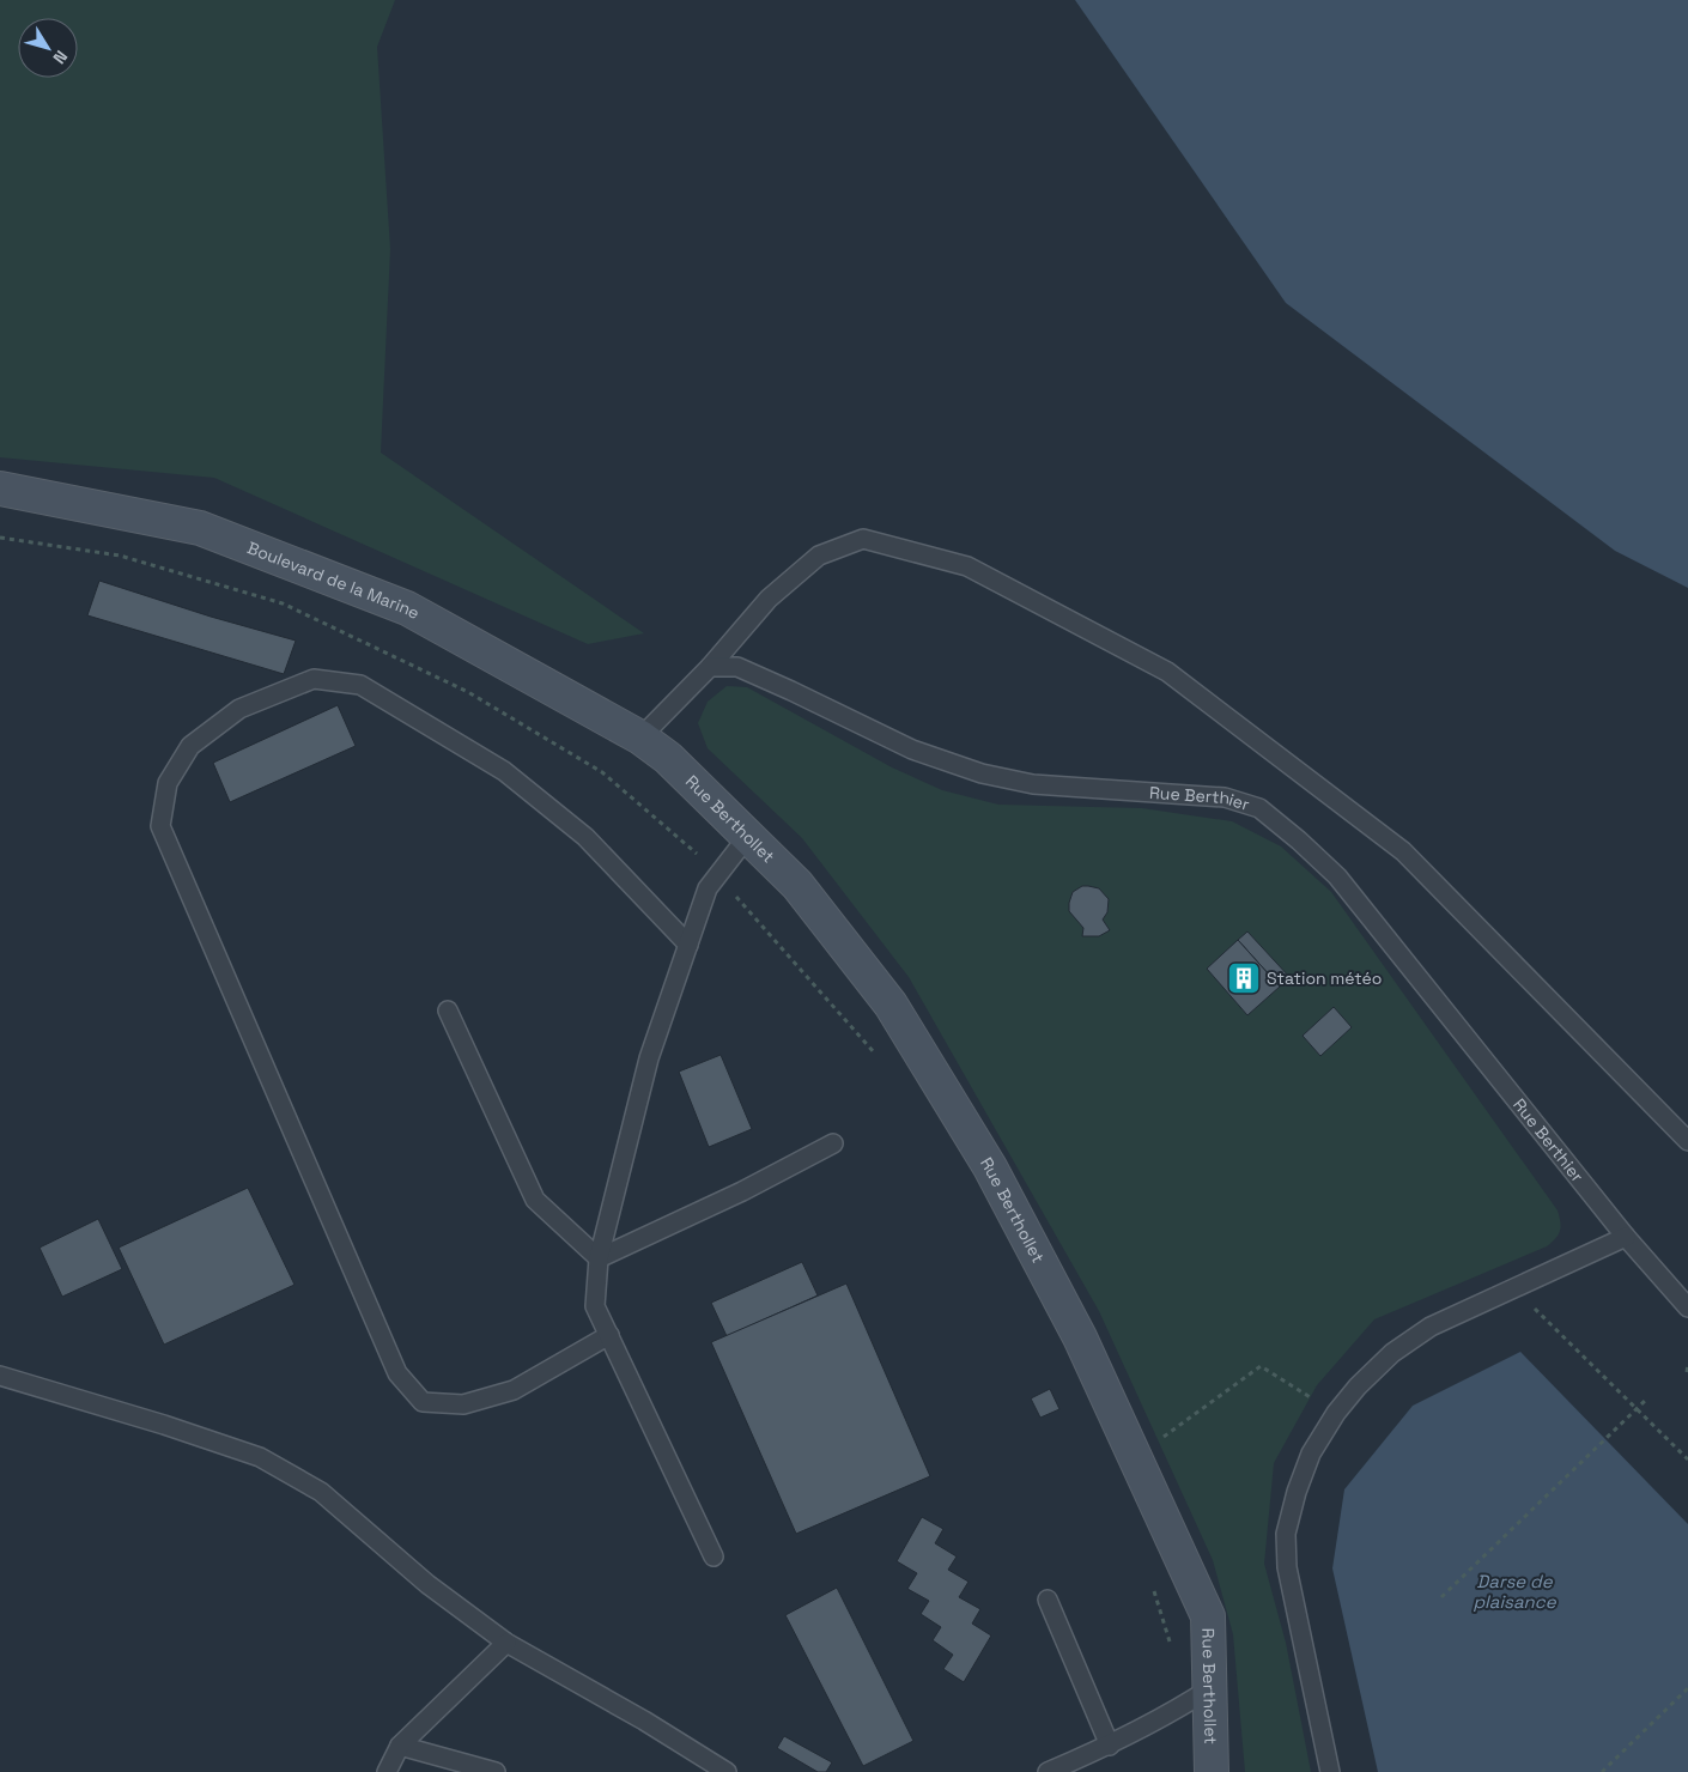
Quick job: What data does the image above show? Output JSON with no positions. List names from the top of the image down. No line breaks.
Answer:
{"streets":{"main road":["Boulevard de la Marine","Rue Berthollet"],"lane":["Rue Berthier"]},"crossings":[["Boulevard de la Marine","Rue Berthollet"]],"water":["Darse de plaisance"],"places":{"building":["Station météo"]},"north":"bottom right"}
